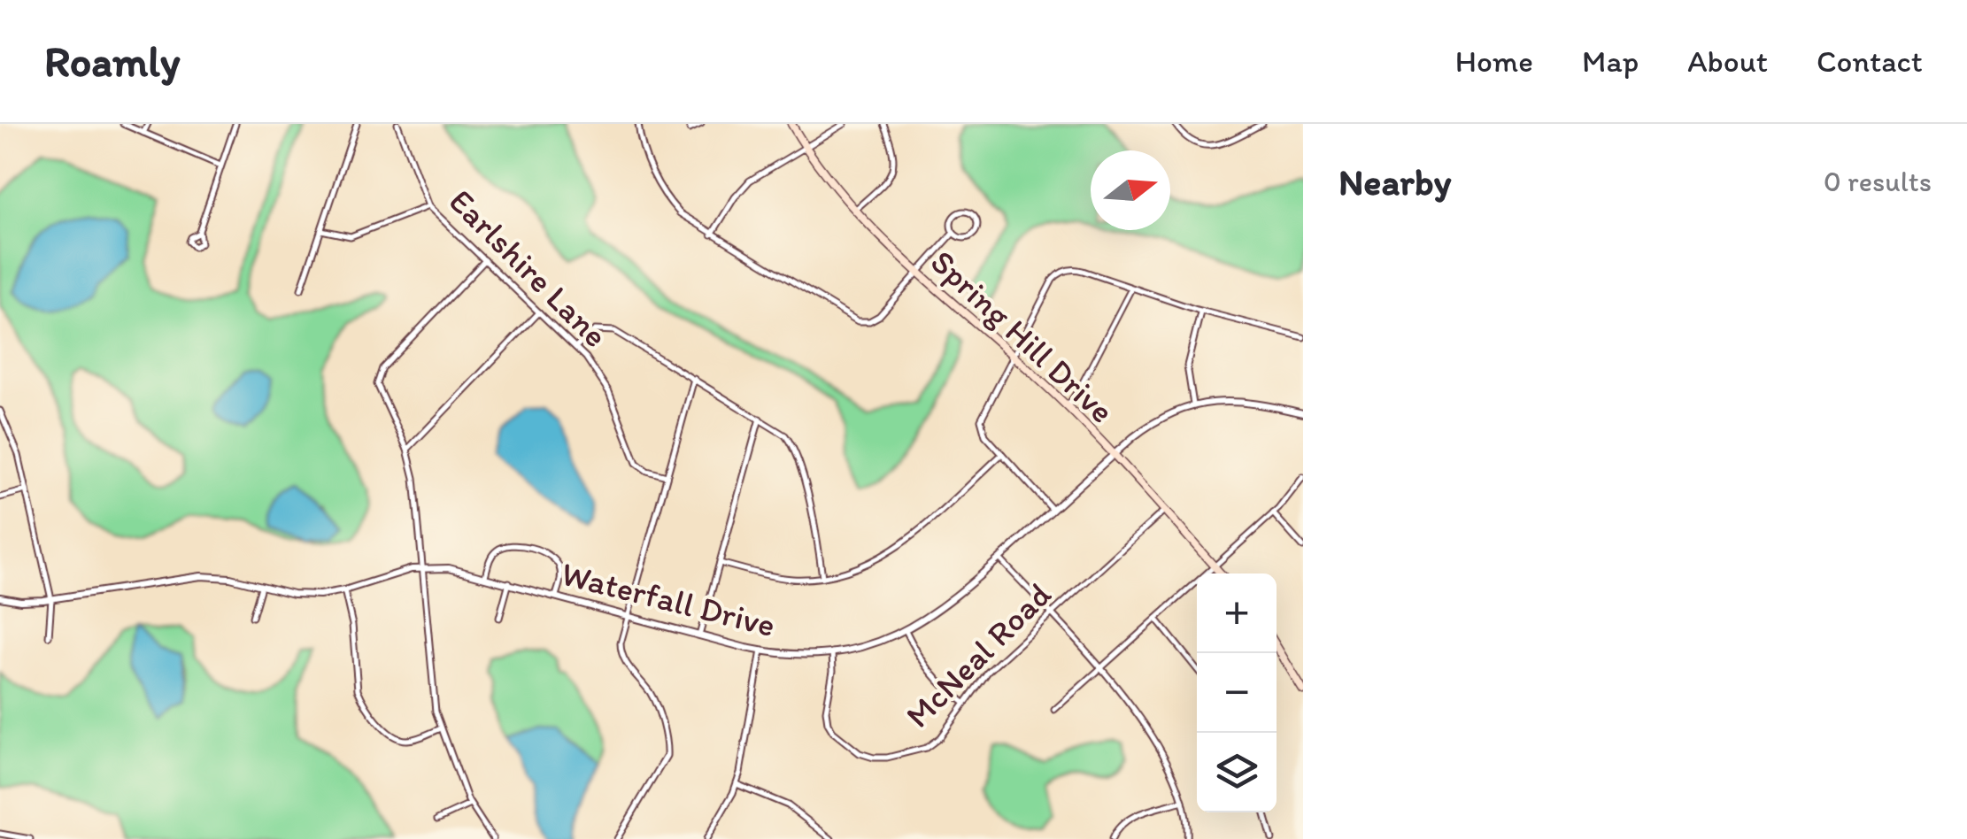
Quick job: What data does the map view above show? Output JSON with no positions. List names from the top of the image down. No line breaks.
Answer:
{"streets":{"main road":["Spring Hill Drive"],"street":["Earlshire Lane","Waterfall Drive","McNeal Road"]},"crossings":[["Spring Hill Drive","Waterfall Drive"],["Spring Hill Drive","McNeal Road"],["Waterfall Drive","McNeal Road"]],"north":"right","page":{"header":"Roamly","nav":["Home","Map","About","Contact"],"heading":["Nearby","0 results"],"map_buttons":["+","−"]}}
